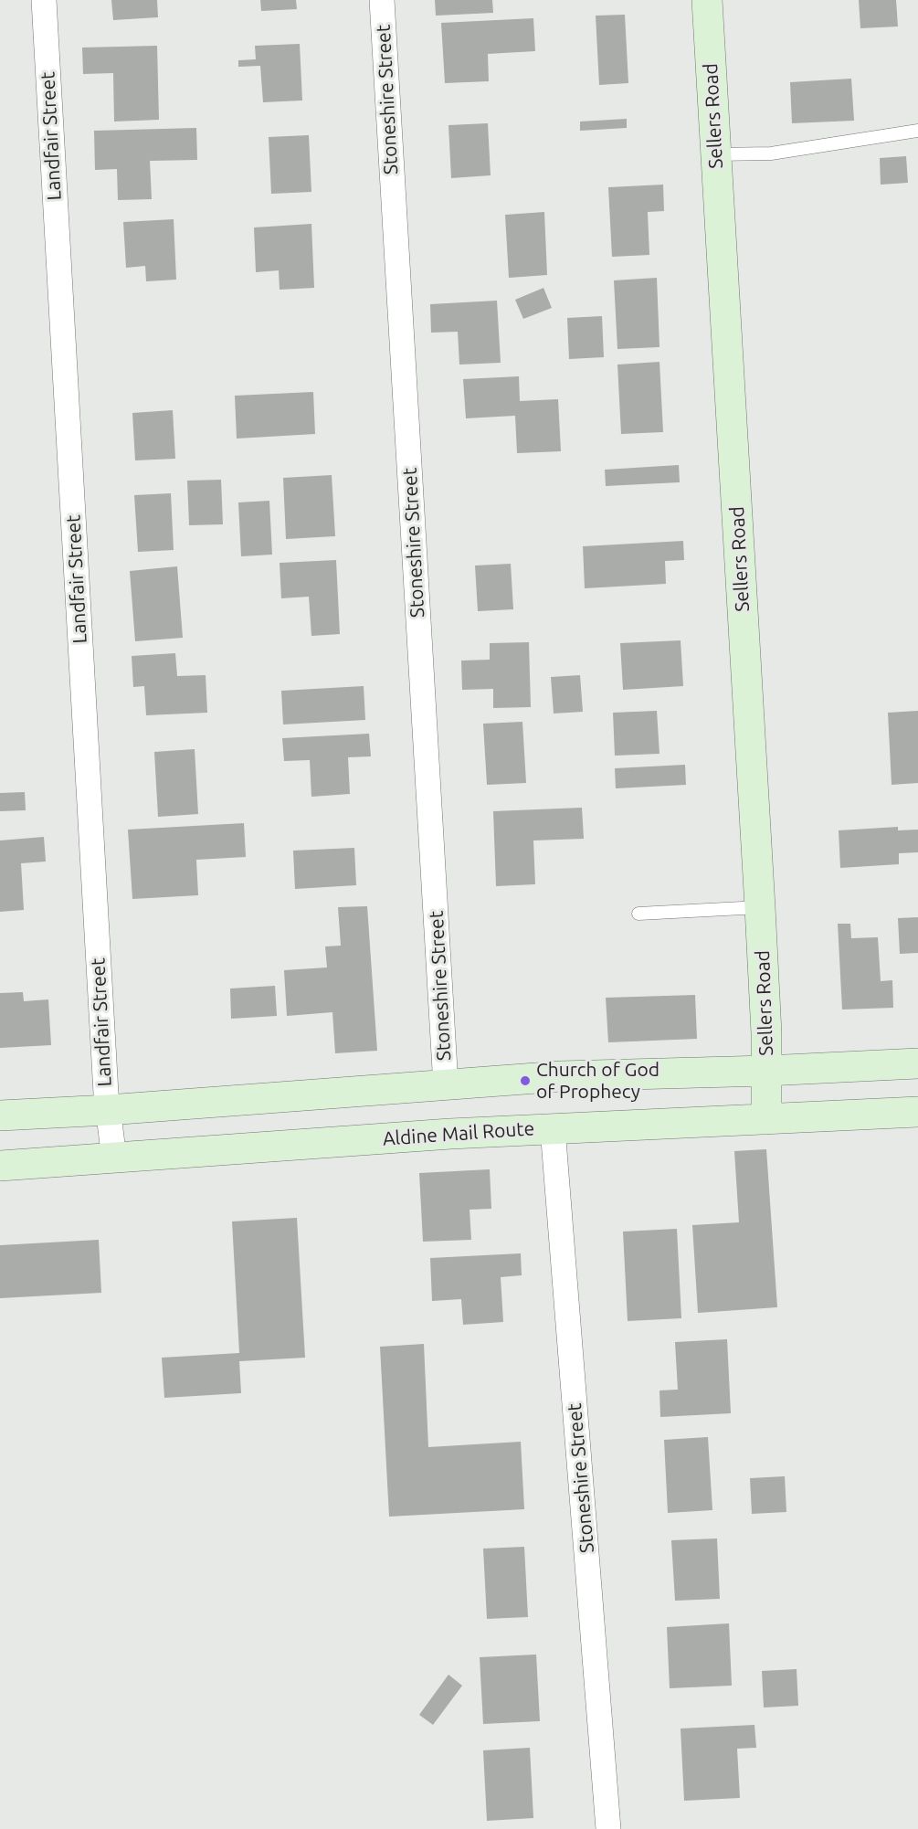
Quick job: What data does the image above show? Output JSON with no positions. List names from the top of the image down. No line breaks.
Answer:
{"streets":{"main road":["Sellers Road","Aldine Mail Route"],"street":["Stoneshire Street","Landfair Street"]},"crossings":[["Stoneshire Street","Aldine Mail Route"],["Sellers Road","Aldine Mail Route"],["Landfair Street","Aldine Mail Route"]],"places":["Church of God of Prophecy"]}
